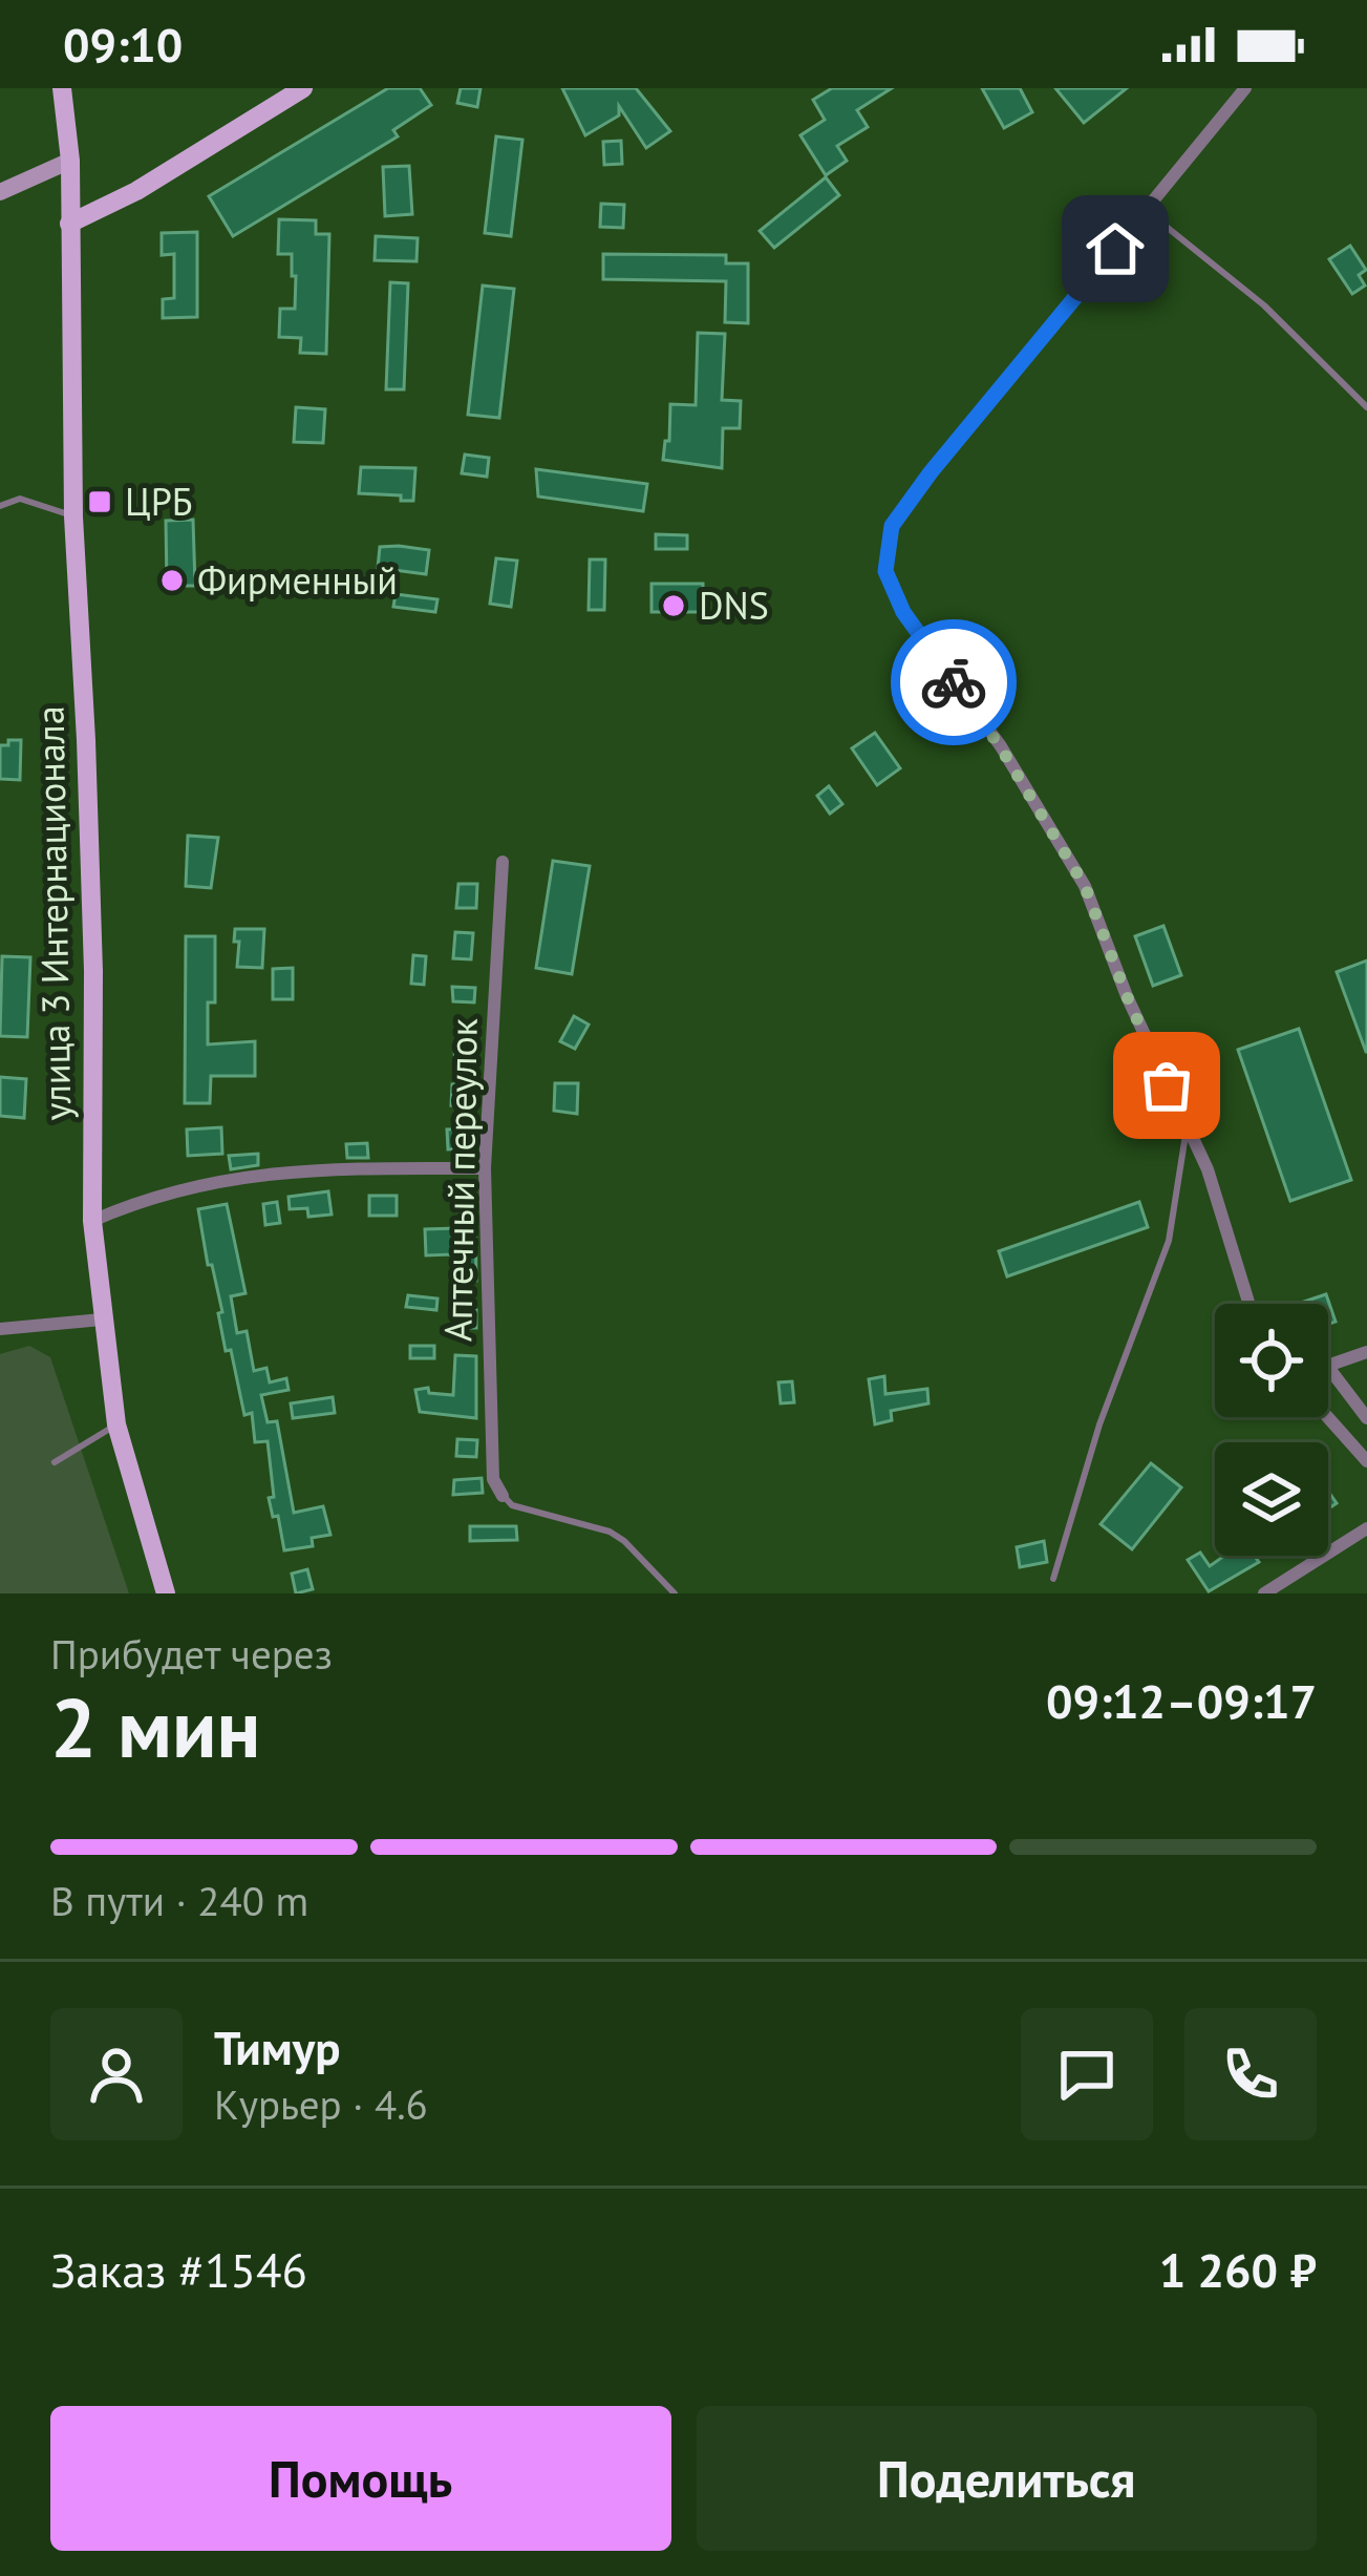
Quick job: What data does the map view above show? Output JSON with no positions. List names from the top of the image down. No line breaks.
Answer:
{"streets":{"main road":["улица 3 Интернационала"],"street":["Аптечный переулок"]},"places":{"transit":["ЦРБ"],"other":["Фирменный","DNS"]},"page":{"status":"09:10","heading":["2 мин","Прибудет через","09:12–09:17"],"panel":["Тимур","Курьер · 4.6","Заказ #1546","1 260 ₽"],"bar":"В пути · 240 m","buttons":["Помощь","Поделиться"]}}
